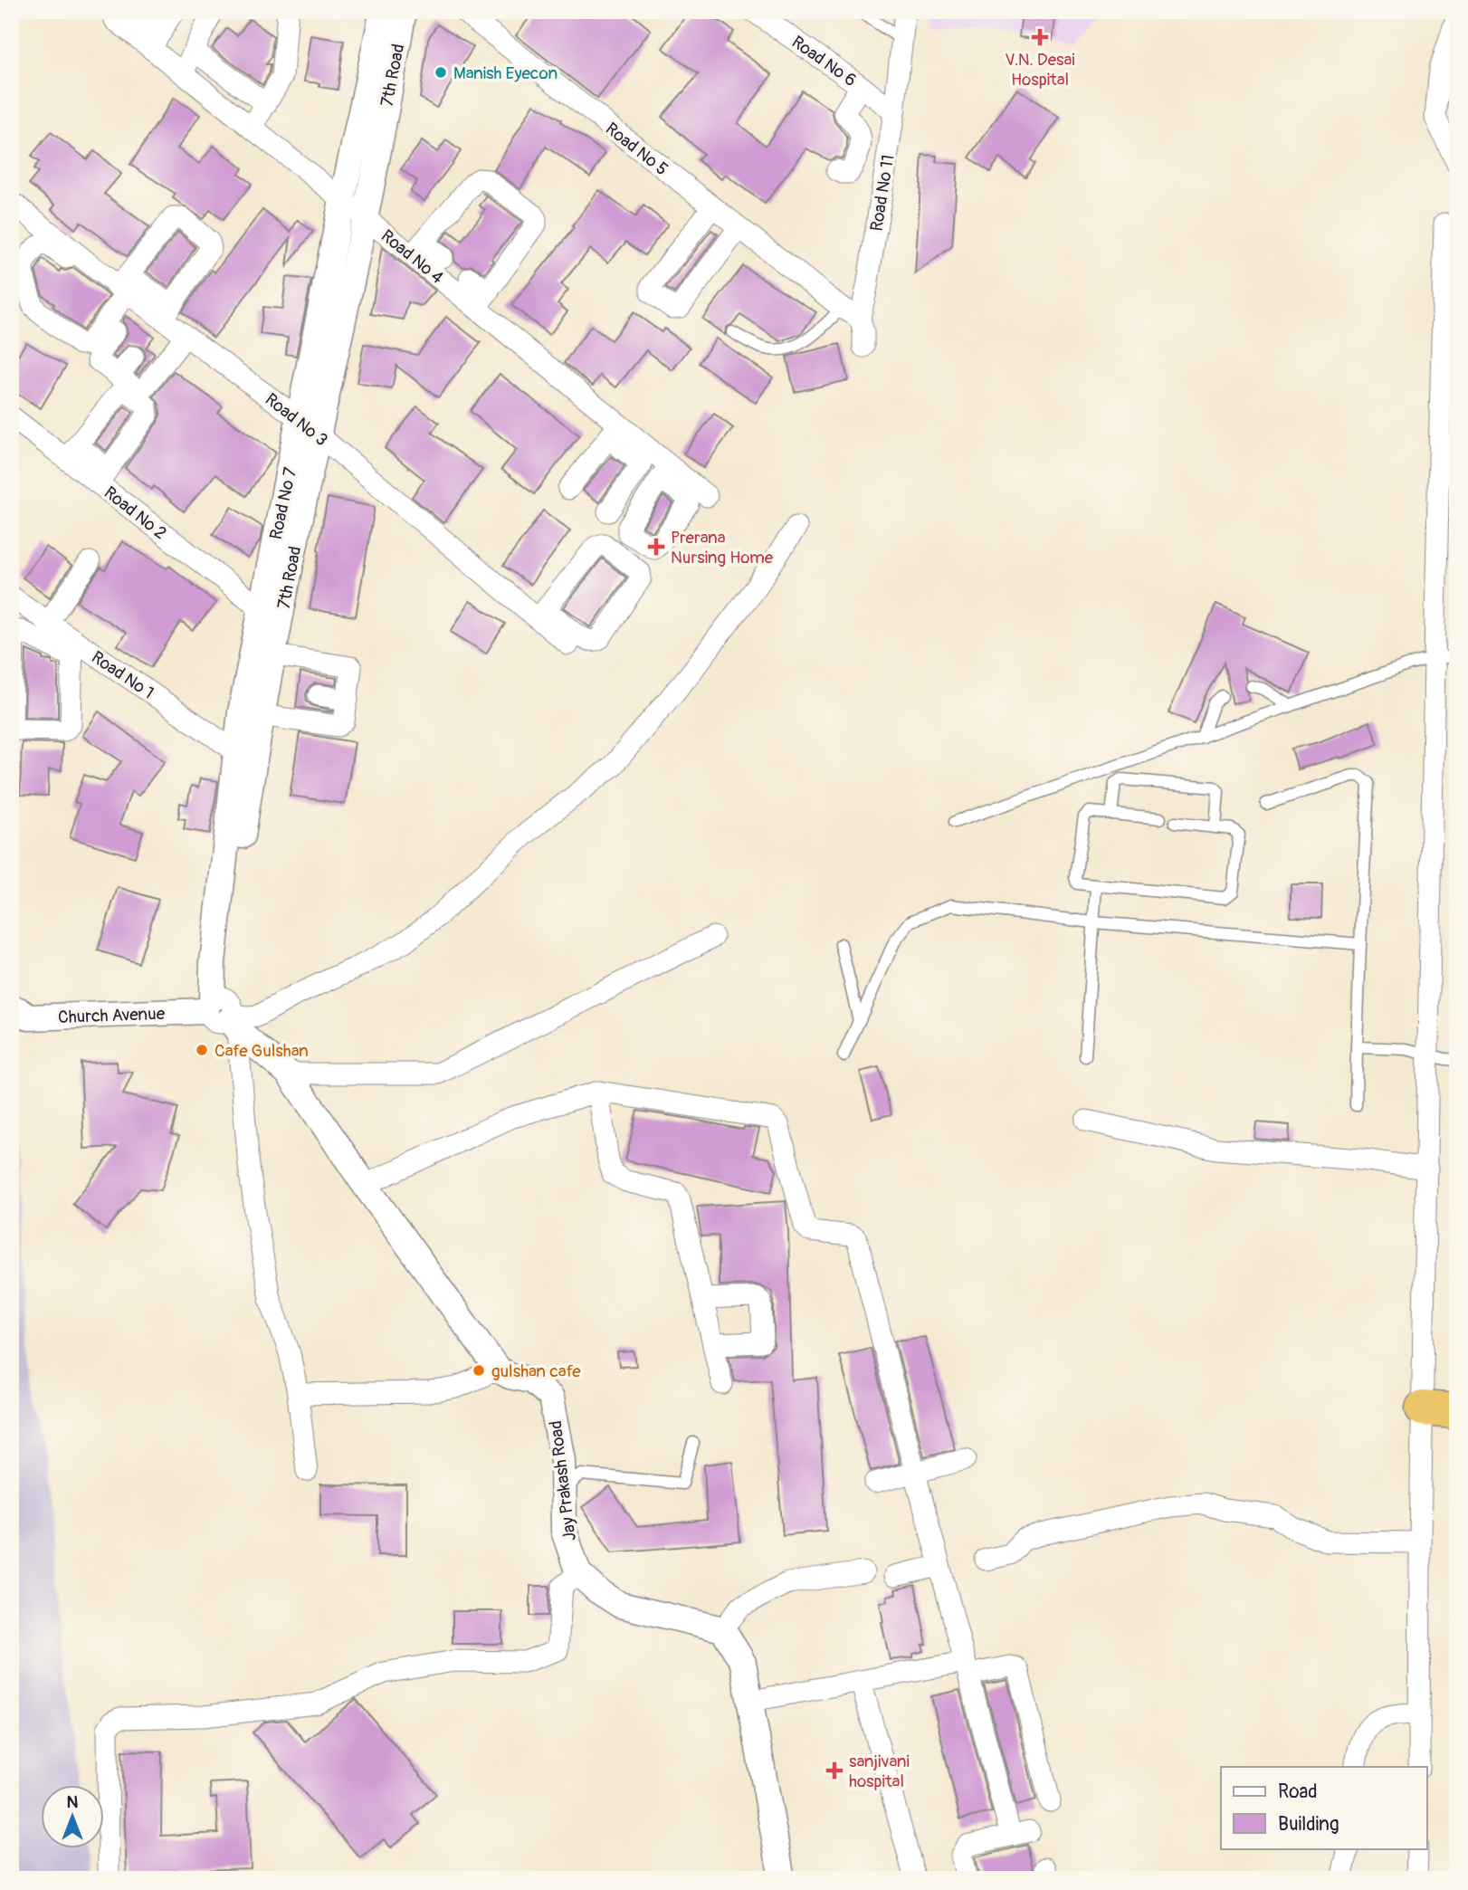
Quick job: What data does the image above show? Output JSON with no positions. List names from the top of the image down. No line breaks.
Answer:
{"streets":{"street":["Road No 6","7th Road","Road No 5","Road No 11","Road No 4","Road No 3","Road No 7","Road No 2","Road No 1","Church Avenue","Jay Prakash Road"]},"crossings":[["Road No 6","Road No 11"],["7th Road","Road No 4"],["7th Road","Road No 3"],["7th Road","Road No 7"],["Road No 5","Road No 11"],["Road No 4","Road No 7"],["Road No 3","Road No 7"],["Road No 7","Road No 2"],["Road No 7","Road No 1"],["Road No 7","Church Avenue"]],"places":{"health":["V.N. Desai Hospital","Prerana Nursing Home","sanjivani hospital"],"other":["Manish Eyecon","Cafe Gulshan","gulshan cafe"]},"legend":["Road","Building"],"north":"top"}
